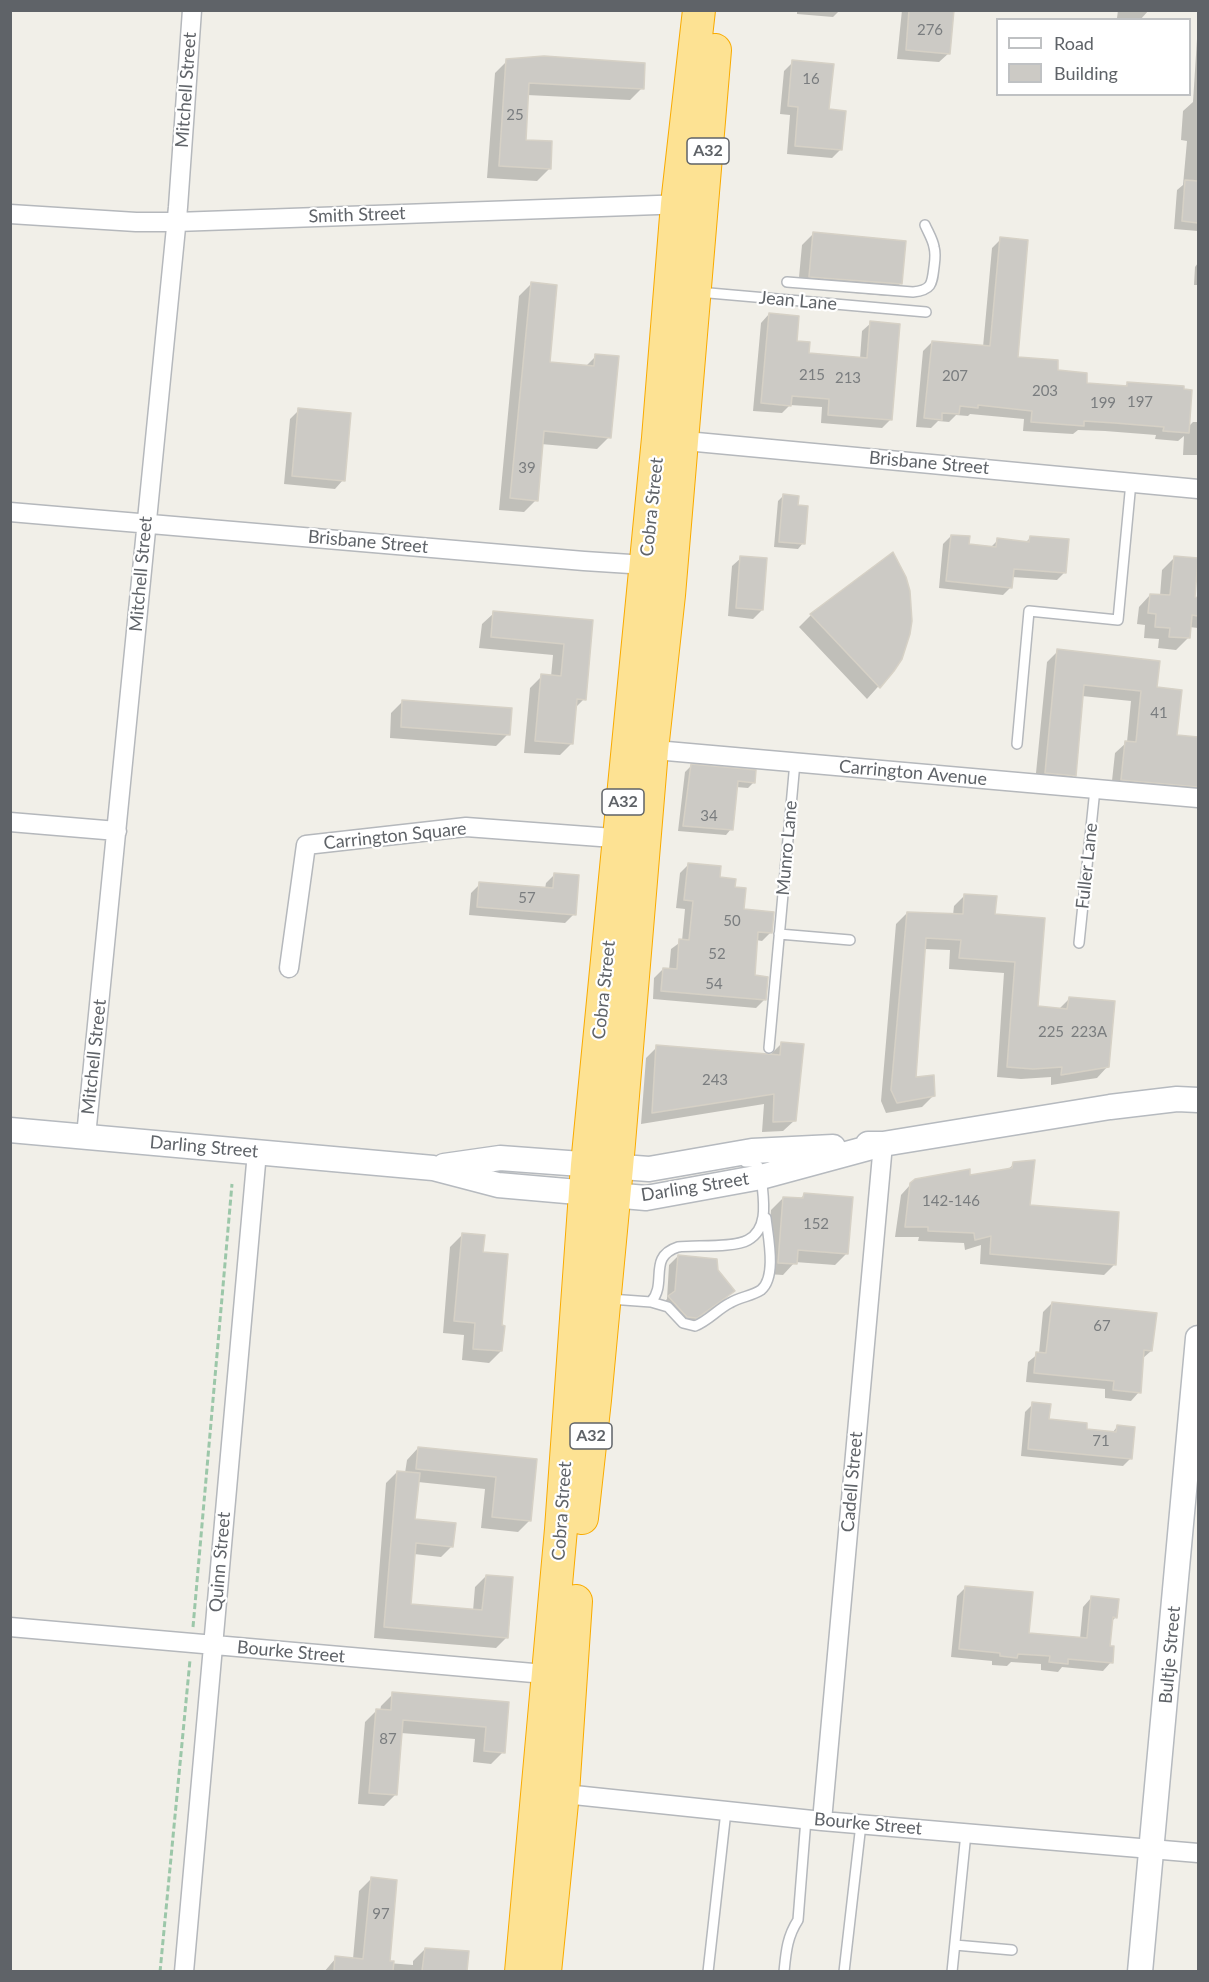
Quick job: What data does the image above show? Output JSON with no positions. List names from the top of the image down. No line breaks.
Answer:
{"streets":{"highway":["A32","Cobra Street"],"street":["Mitchell Street","Smith Street","Brisbane Street","Carrington Avenue","Carrington Square","Darling Street","Cadell Street","Quinn Street","Bourke Street","Bultje Street"],"lane":["Jean Lane","Munro Lane","Fuller Lane"]},"crossings":[["Mitchell Street","Smith Street"],["Mitchell Street","Brisbane Street"],["Mitchell Street","Darling Street"],["Smith Street","Cobra Street"],["Jean Lane","Cobra Street"],["Brisbane Street","Cobra Street"],["Cobra Street","Carrington Avenue"],["Cobra Street","Carrington Square"],["Cobra Street","Darling Street"],["Cobra Street","Bourke Street"],["Carrington Avenue","Munro Lane"],["Carrington Avenue","Fuller Lane"],["Darling Street","Cadell Street"],["Darling Street","Quinn Street"],["Cadell Street","Bourke Street"],["Quinn Street","Bourke Street"],["Bourke Street","Bultje Street"]],"house_numbers":["276","16","25","215","207","213","203","197","199","39","41","34","57","50","52","54","225","223A","243","142-146","152","67","71","87","97"],"legend":["Road","Building"]}
